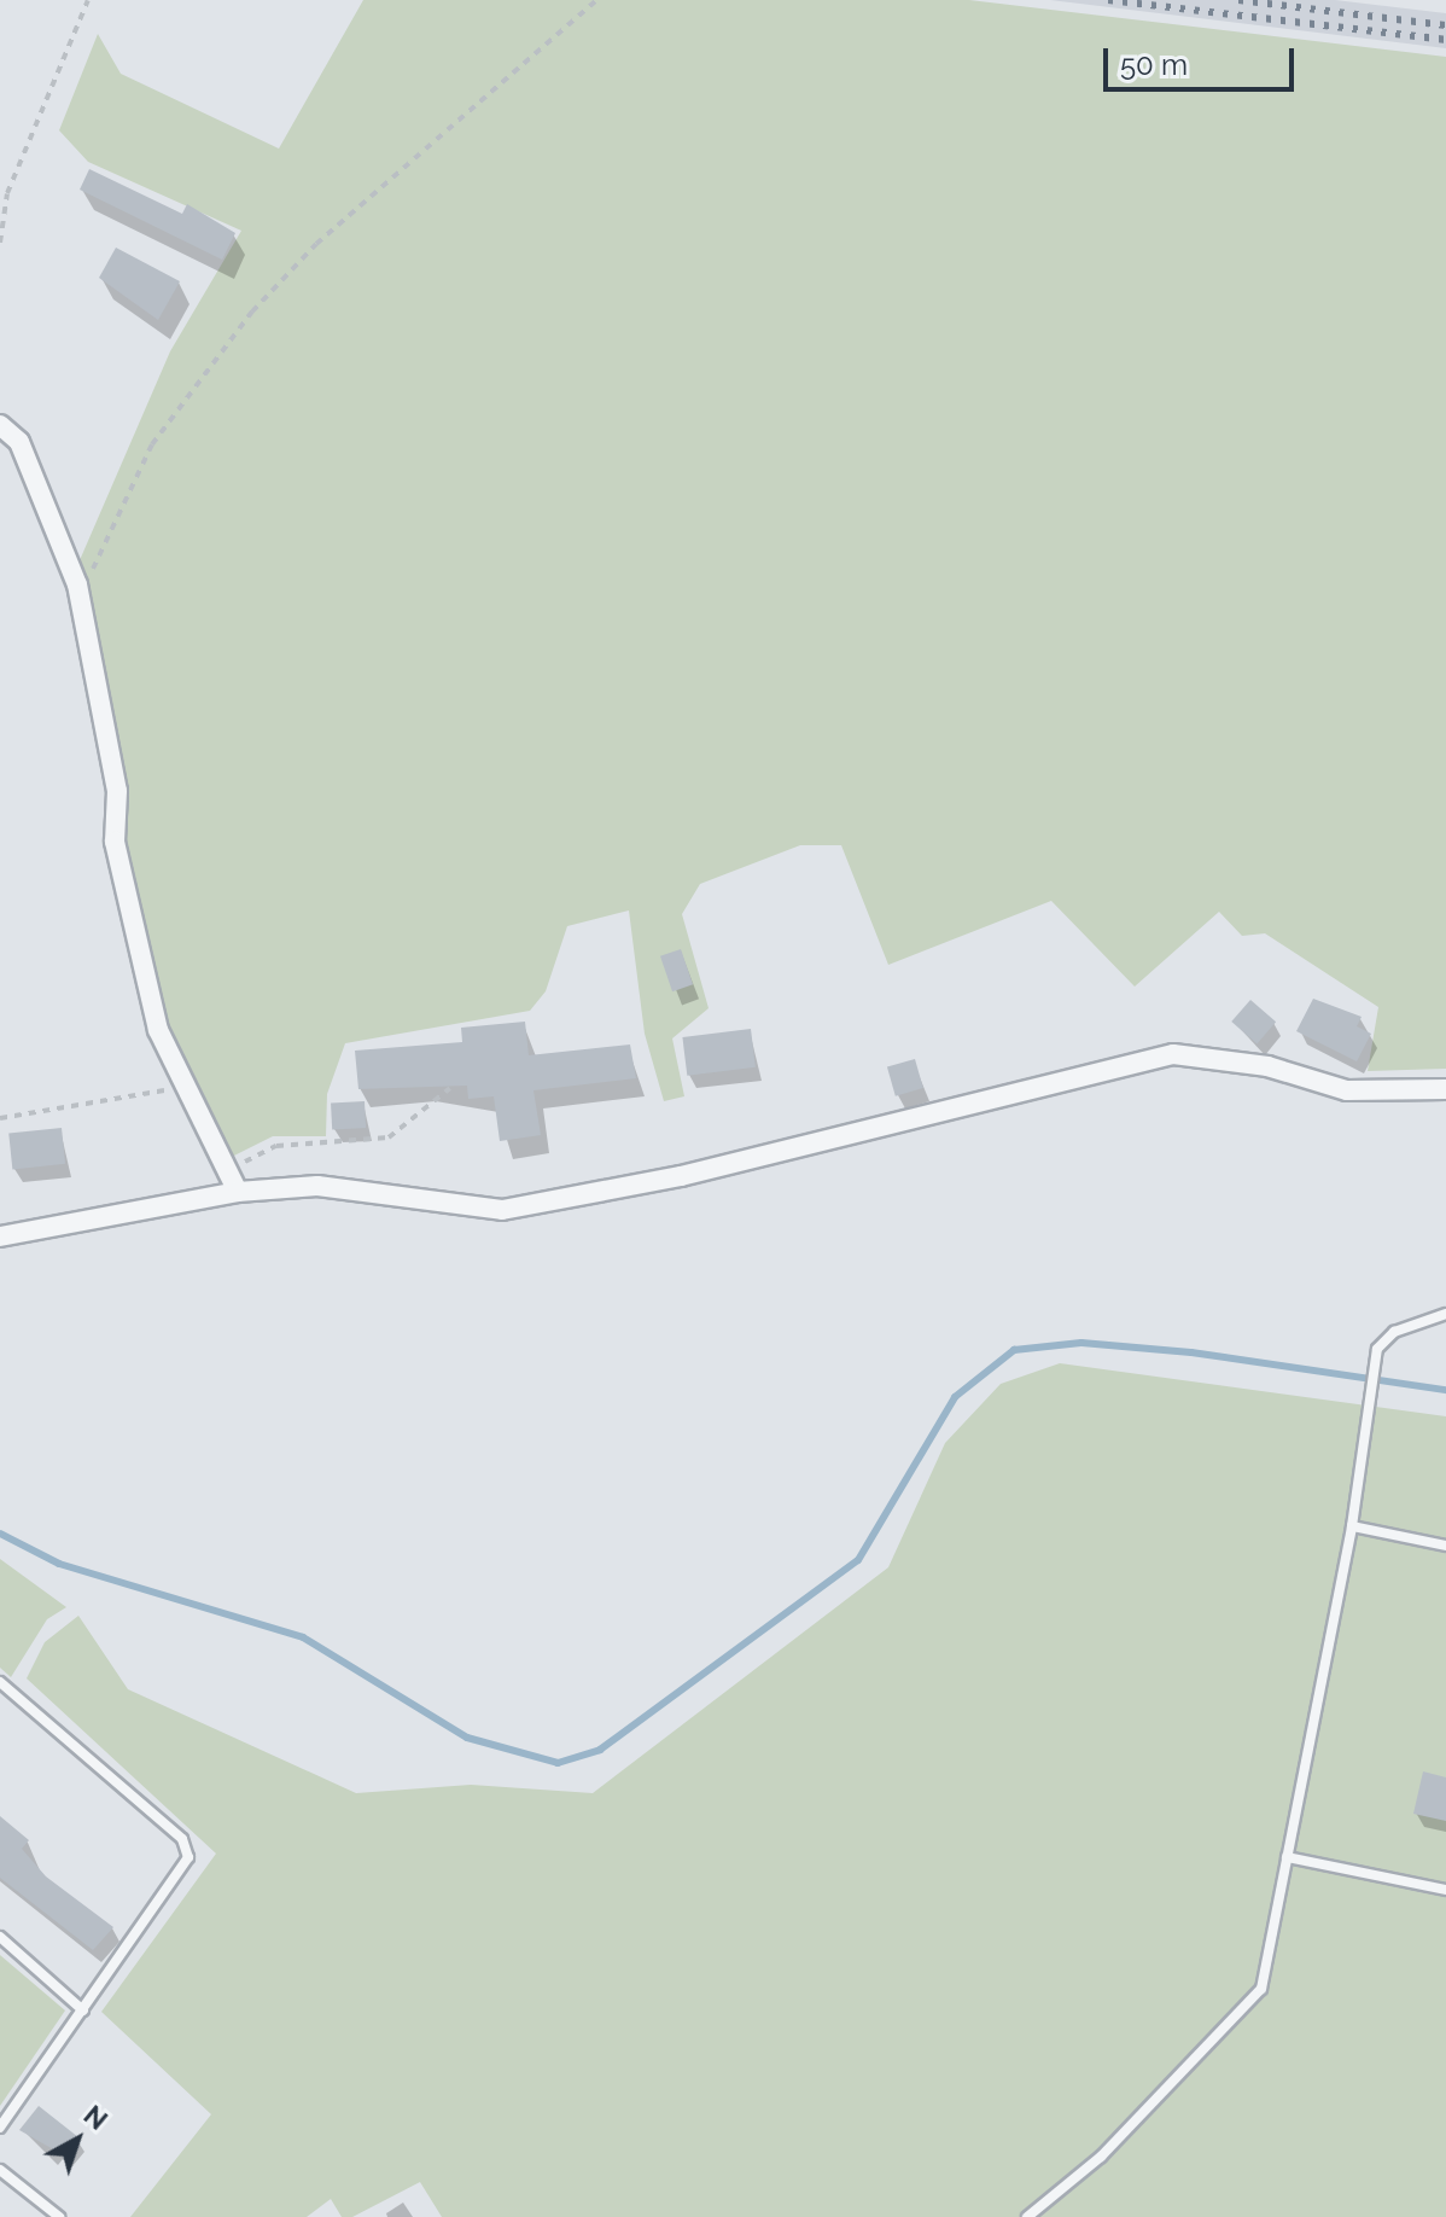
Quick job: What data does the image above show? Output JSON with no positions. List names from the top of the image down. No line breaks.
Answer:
{"scale_bar":"50 m","north":"top right"}
